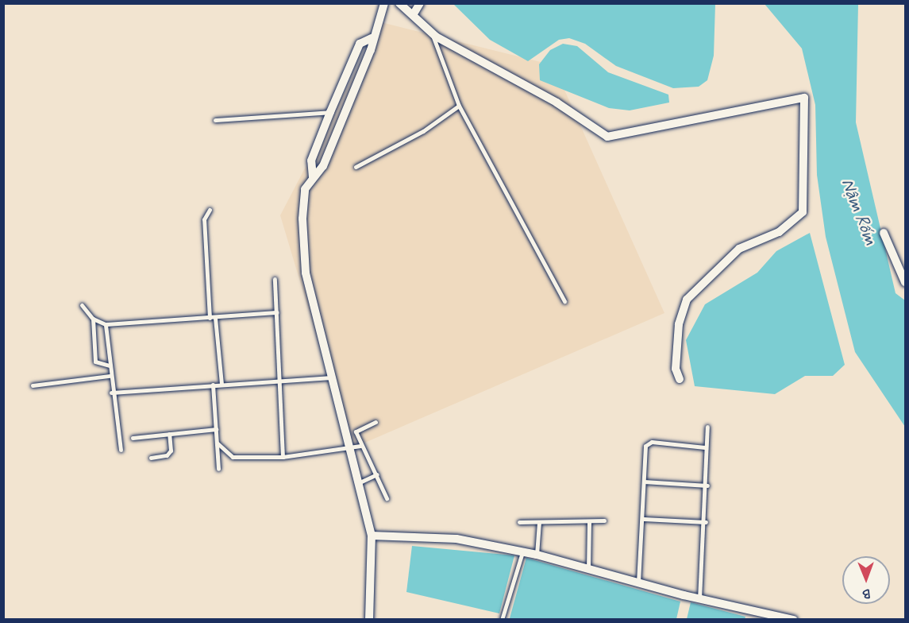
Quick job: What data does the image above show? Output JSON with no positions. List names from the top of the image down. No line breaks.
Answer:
{"water":["Nậm Rốm"],"north":"bottom"}
